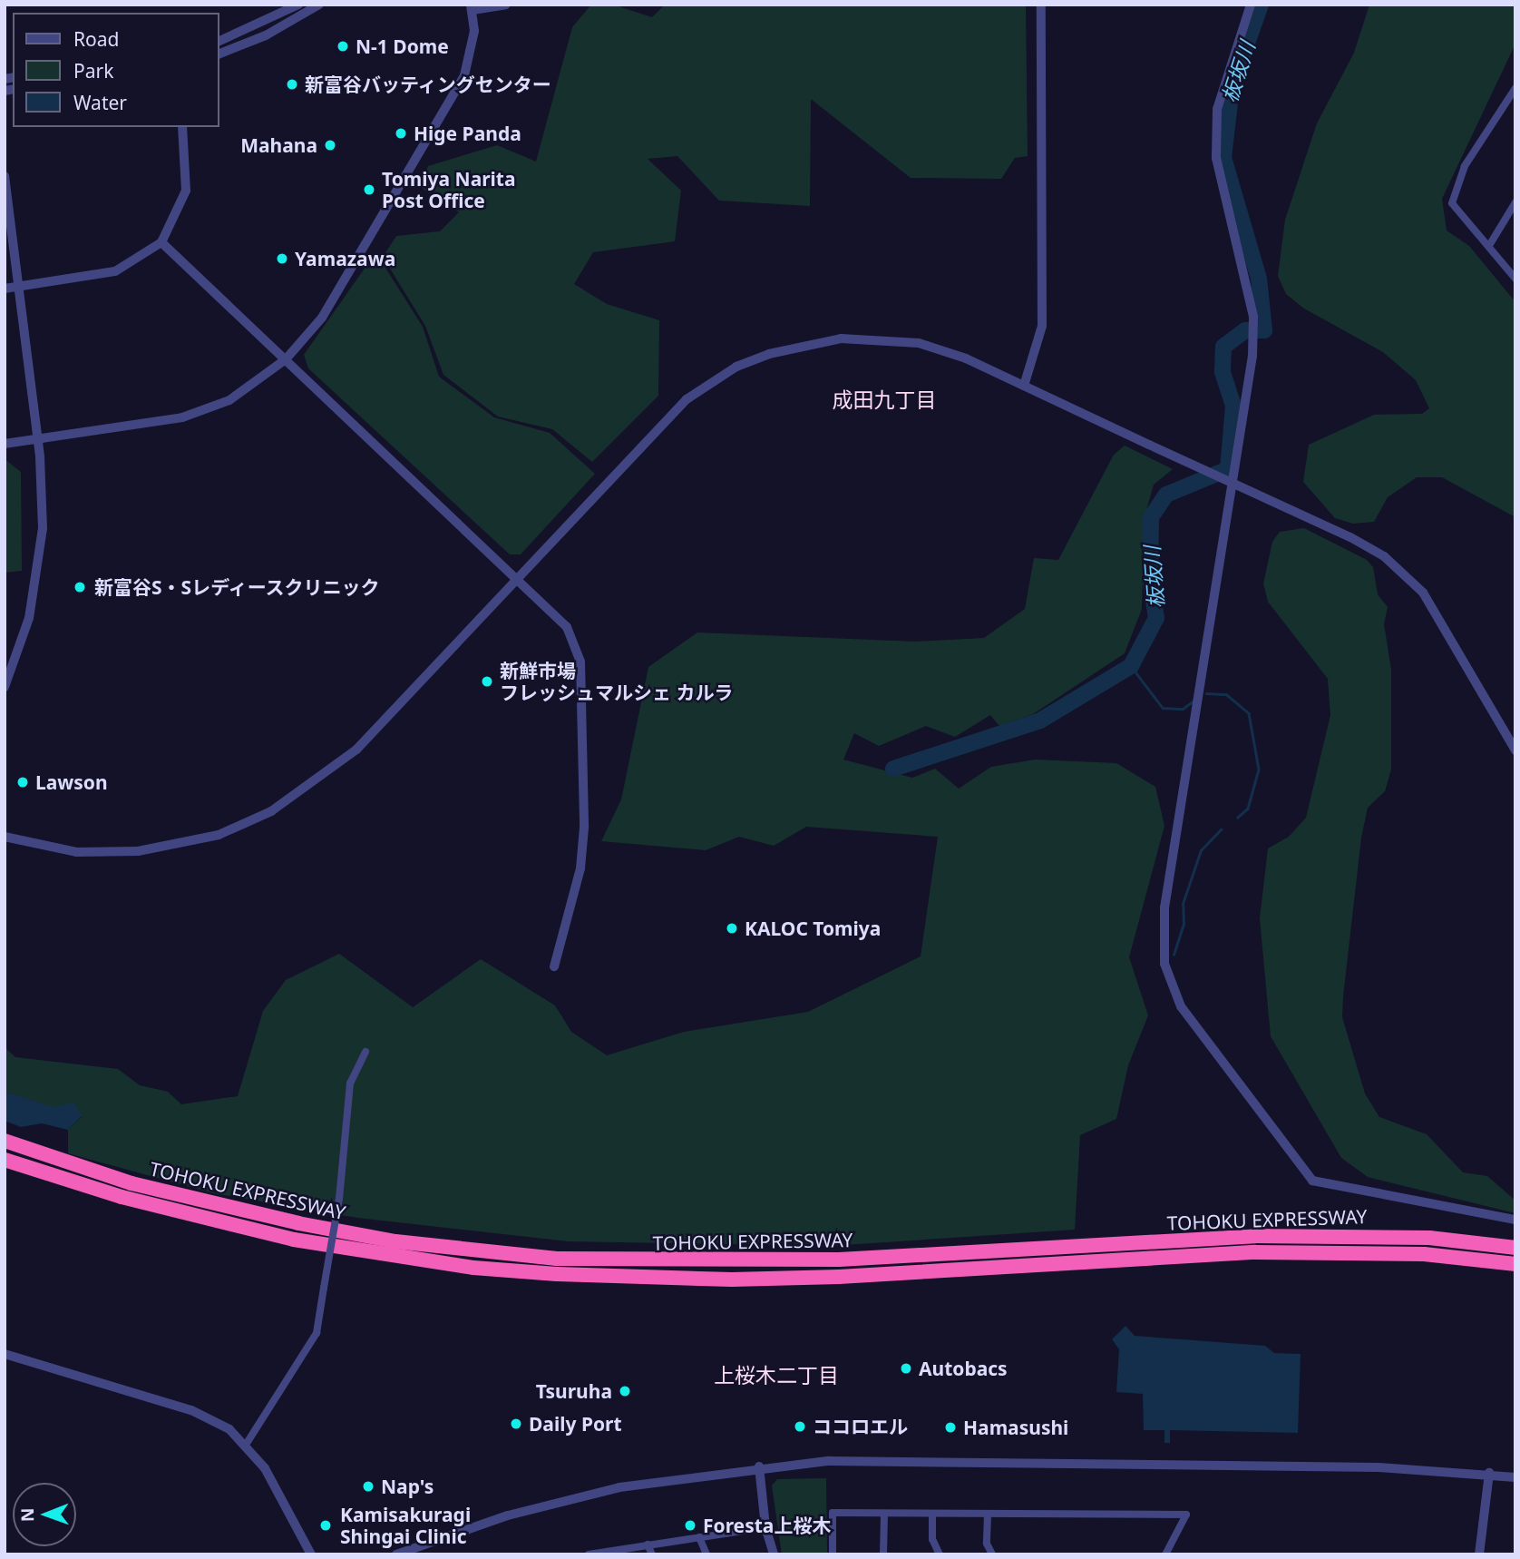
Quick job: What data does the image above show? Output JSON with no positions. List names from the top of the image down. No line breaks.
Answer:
{"streets":{"highway":["TOHOKU EXPRESSWAY"]},"districts":["成田九丁目","上桜木二丁目"],"water":["板坂川"],"places":["N-1 Dome","新富谷バッティングセンター","Hige Panda","Mahana","Tomiya Narita Post Office","Yamazawa","新富谷S・Sレディースクリニック","新鮮市場 フレッシュマルシェ カルラ","Lawson","KALOC Tomiya","Autobacs","Tsuruha","Daily Port","ココロエル","Hamasushi","Nap's","Kamisakuragi Shingai Clinic","Foresta上桜木"],"legend":["Road","Park","Water"],"north":"left"}
